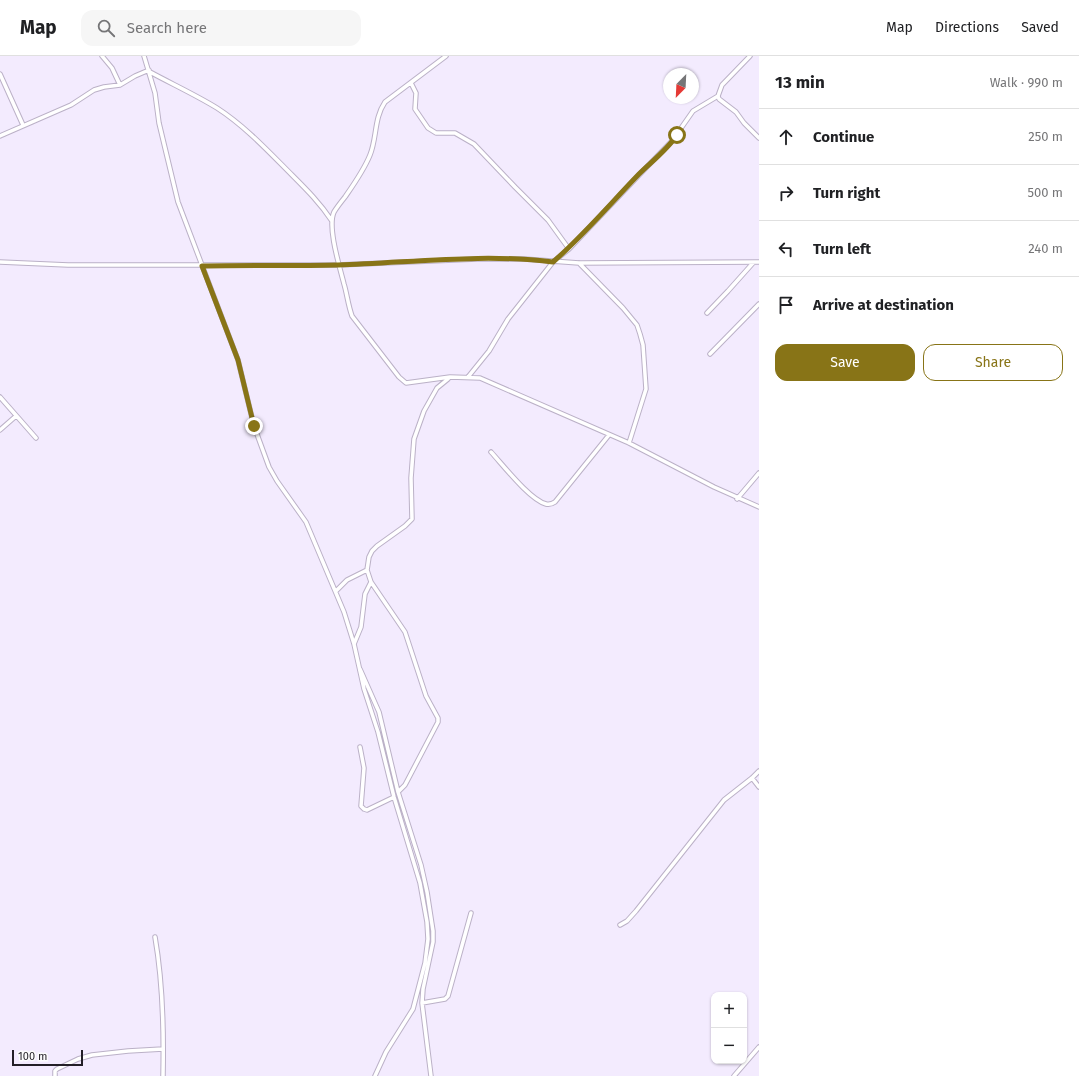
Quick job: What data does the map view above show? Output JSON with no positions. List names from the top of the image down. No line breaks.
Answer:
{"scale_bar":"100 m","north":"bottom left","page":{"header":"Map","search":"Search here","nav":["Map","Directions","Saved"],"heading":["13 min","Walk · 990 m"],"list":[["Continue","250 m"],["Turn right","500 m"],["Turn left","240 m"],"Arrive at destination"],"buttons":["Save","Share"],"map_buttons":["+","−"],"scale":"100 m"}}
